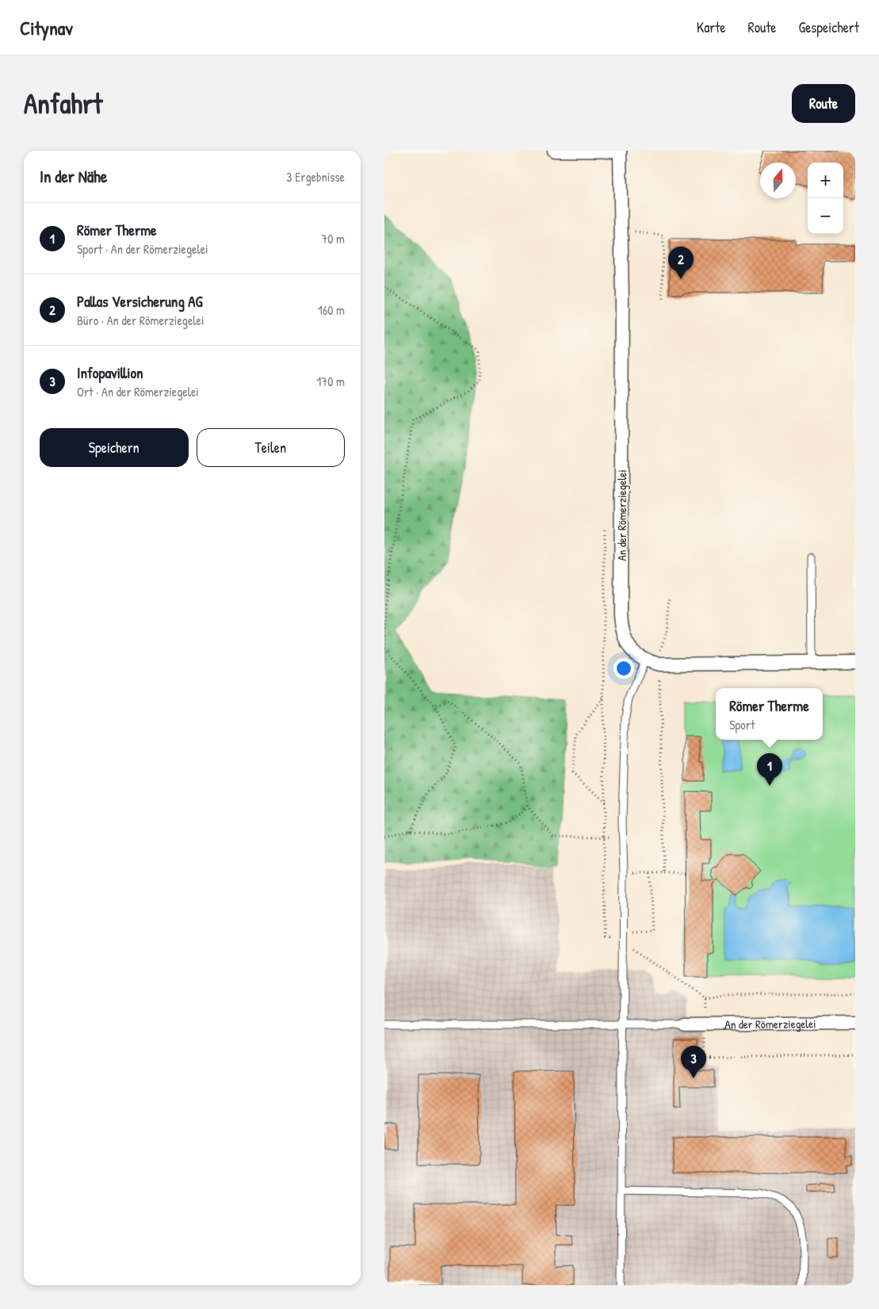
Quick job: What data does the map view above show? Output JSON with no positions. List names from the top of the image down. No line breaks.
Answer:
{"streets":{"street":["An der Römerziegelei"]},"north":"top","page":{"header":"Citynav","nav":["Karte","Route","Gespeichert"],"buttons":["Route",["Speichern","Teilen"]],"title":"Anfahrt","heading":["In der Nähe","3 Ergebnisse"],"map_buttons":["+","−"],"list":[{"mark":"1","name":"Römer Therme","note":"Sport · An der Römerziegelei","value":"70 m"},{"mark":"2","name":"Pallas Versicherung AG","note":"Büro · An der Römerziegelei","value":"160 m"},{"mark":"3","name":"Infopavillion","note":"Ort · An der Römerziegelei","value":"170 m"}],"pins":["2","1","3"],"popup":["Römer Therme","Sport"]}}
